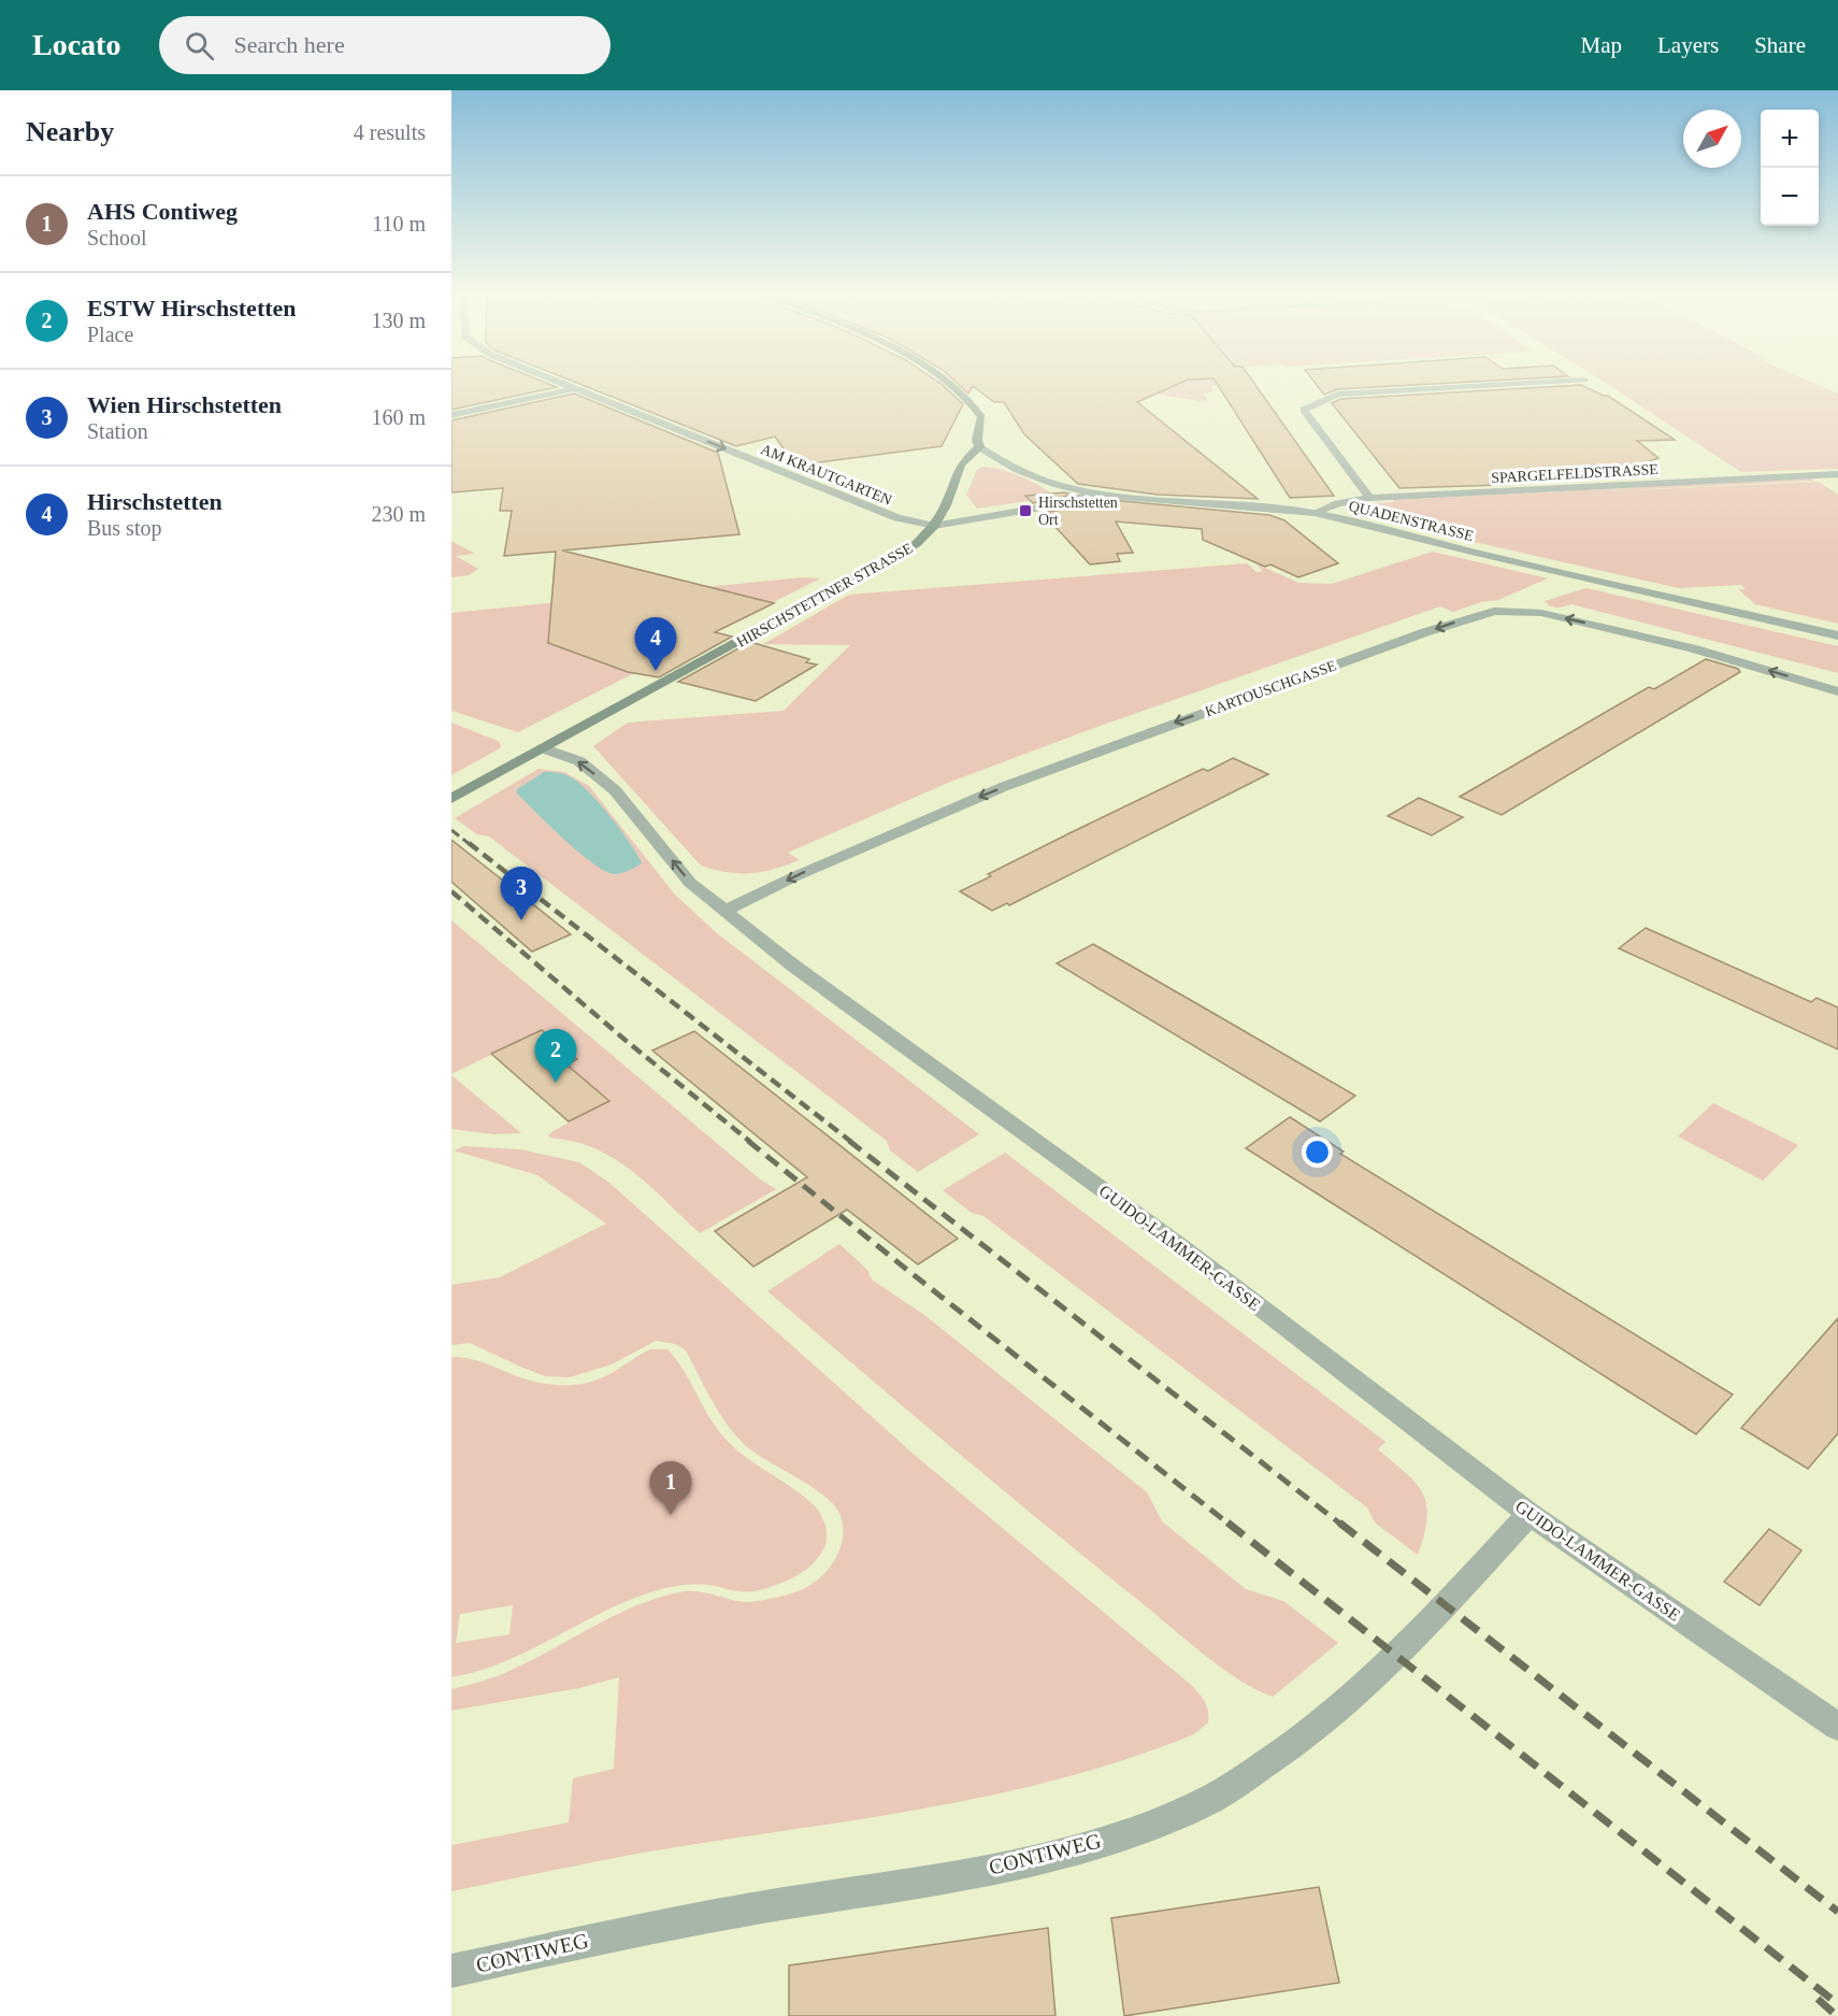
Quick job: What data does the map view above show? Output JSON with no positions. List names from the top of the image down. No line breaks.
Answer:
{"streets":{"main road":["HIRSCHSTETTNER STRASSE"],"street":["SPARGELFELDSTRASSE","AM KRAUTGARTEN","QUADENSTRASSE","KARTOUSCHGASSE","GUIDO-LAMMER-GASSE","CONTIWEG"]},"crossings":[["SPARGELFELDSTRASSE","QUADENSTRASSE"],["AM KRAUTGARTEN","HIRSCHSTETTNER STRASSE"],["QUADENSTRASSE","HIRSCHSTETTNER STRASSE"],["HIRSCHSTETTNER STRASSE","GUIDO-LAMMER-GASSE"],["KARTOUSCHGASSE","GUIDO-LAMMER-GASSE"],["GUIDO-LAMMER-GASSE","CONTIWEG"]],"one_way":["AM KRAUTGARTEN","KARTOUSCHGASSE"],"places":{"transit":["Hirschstetten Ort"]},"north":"top right","page":{"header":"Locato","search":"Search here","nav":["Map","Layers","Share"],"heading":["Nearby","4 results"],"map_buttons":["+","−"],"list":[{"mark":"1","name":"AHS Contiweg","note":"School","value":"110 m"},{"mark":"2","name":"ESTW Hirschstetten","note":"Place","value":"130 m"},{"mark":"3","name":"Wien Hirschstetten","note":"Station","value":"160 m"},{"mark":"4","name":"Hirschstetten","note":"Bus stop","value":"230 m"}],"pins":["4","3","2","1"]}}
